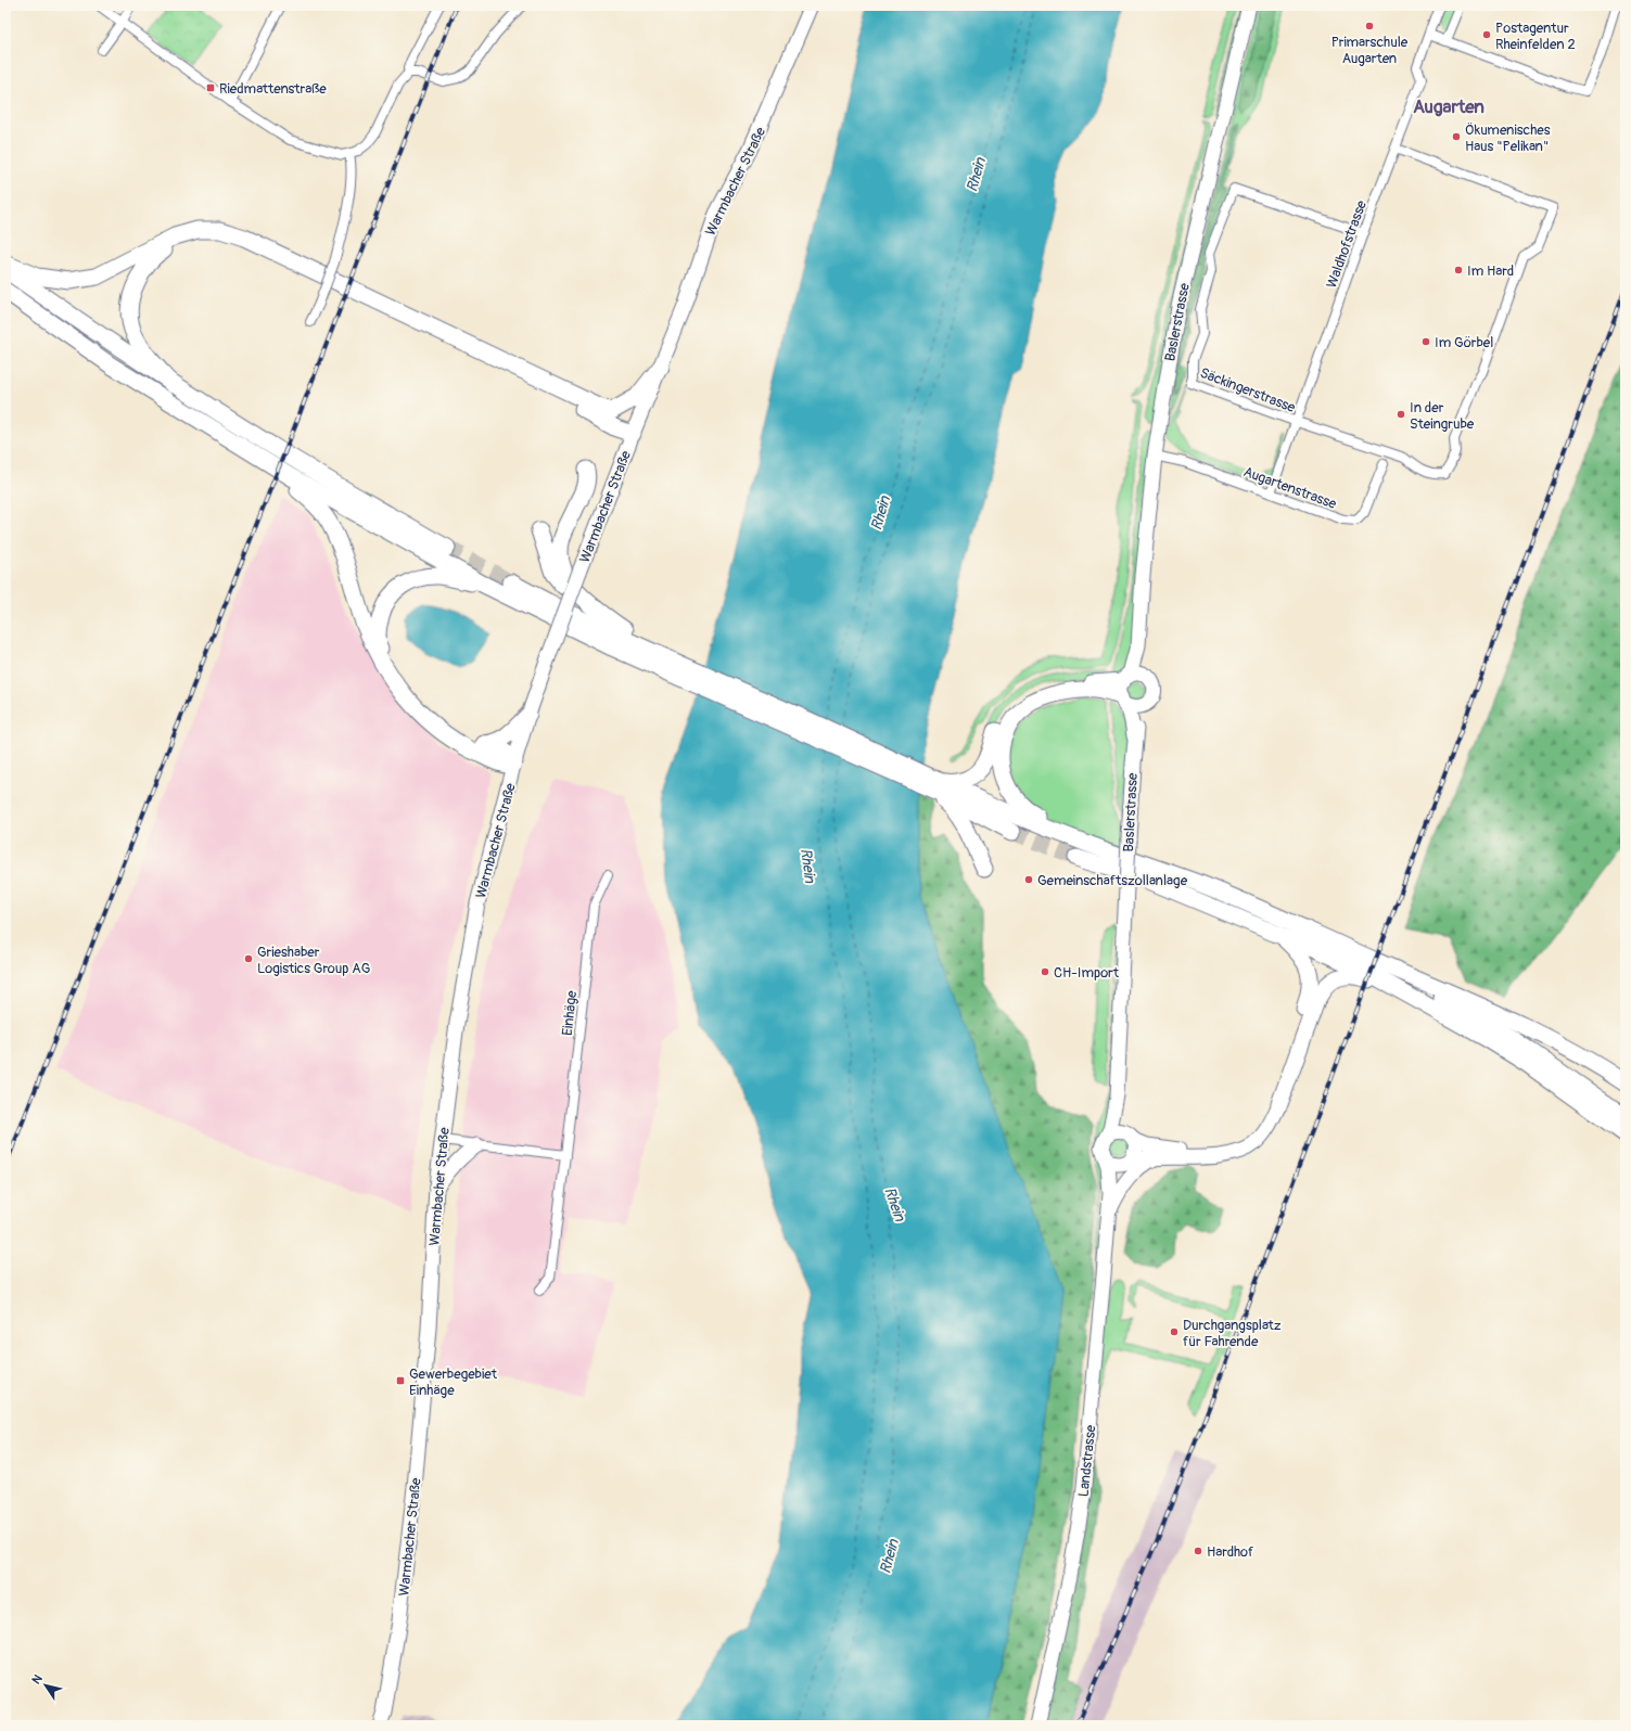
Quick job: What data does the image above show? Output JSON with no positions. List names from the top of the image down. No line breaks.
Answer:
{"streets":{"main road":["Warmbacher Straße","Baslerstrasse","Landstrasse"],"street":["Waldhofstrasse","Säckingerstrasse","Augartenstrasse","Einhäge"]},"crossings":[["Waldhofstrasse","Säckingerstrasse"],["Waldhofstrasse","Augartenstrasse"],["Baslerstrasse","Augartenstrasse"],["Baslerstrasse","Landstrasse"]],"districts":["Augarten"],"water":["Rhein"],"places":{"other":["Primarschule Augarten","Postagentur Rheinfelden 2","Ökumenisches Haus \"Pelikan\"","Im Hard","Im Görbel","In der Steingrube","Gemeinschaftszollanlage","Grieshaber Logistics Group AG","CH-Import","Durchgangsplatz für Fahrende","Hardhof"],"transit":["Riedmattenstraße","Gewerbegebiet Einhäge"]},"north":"top left"}
